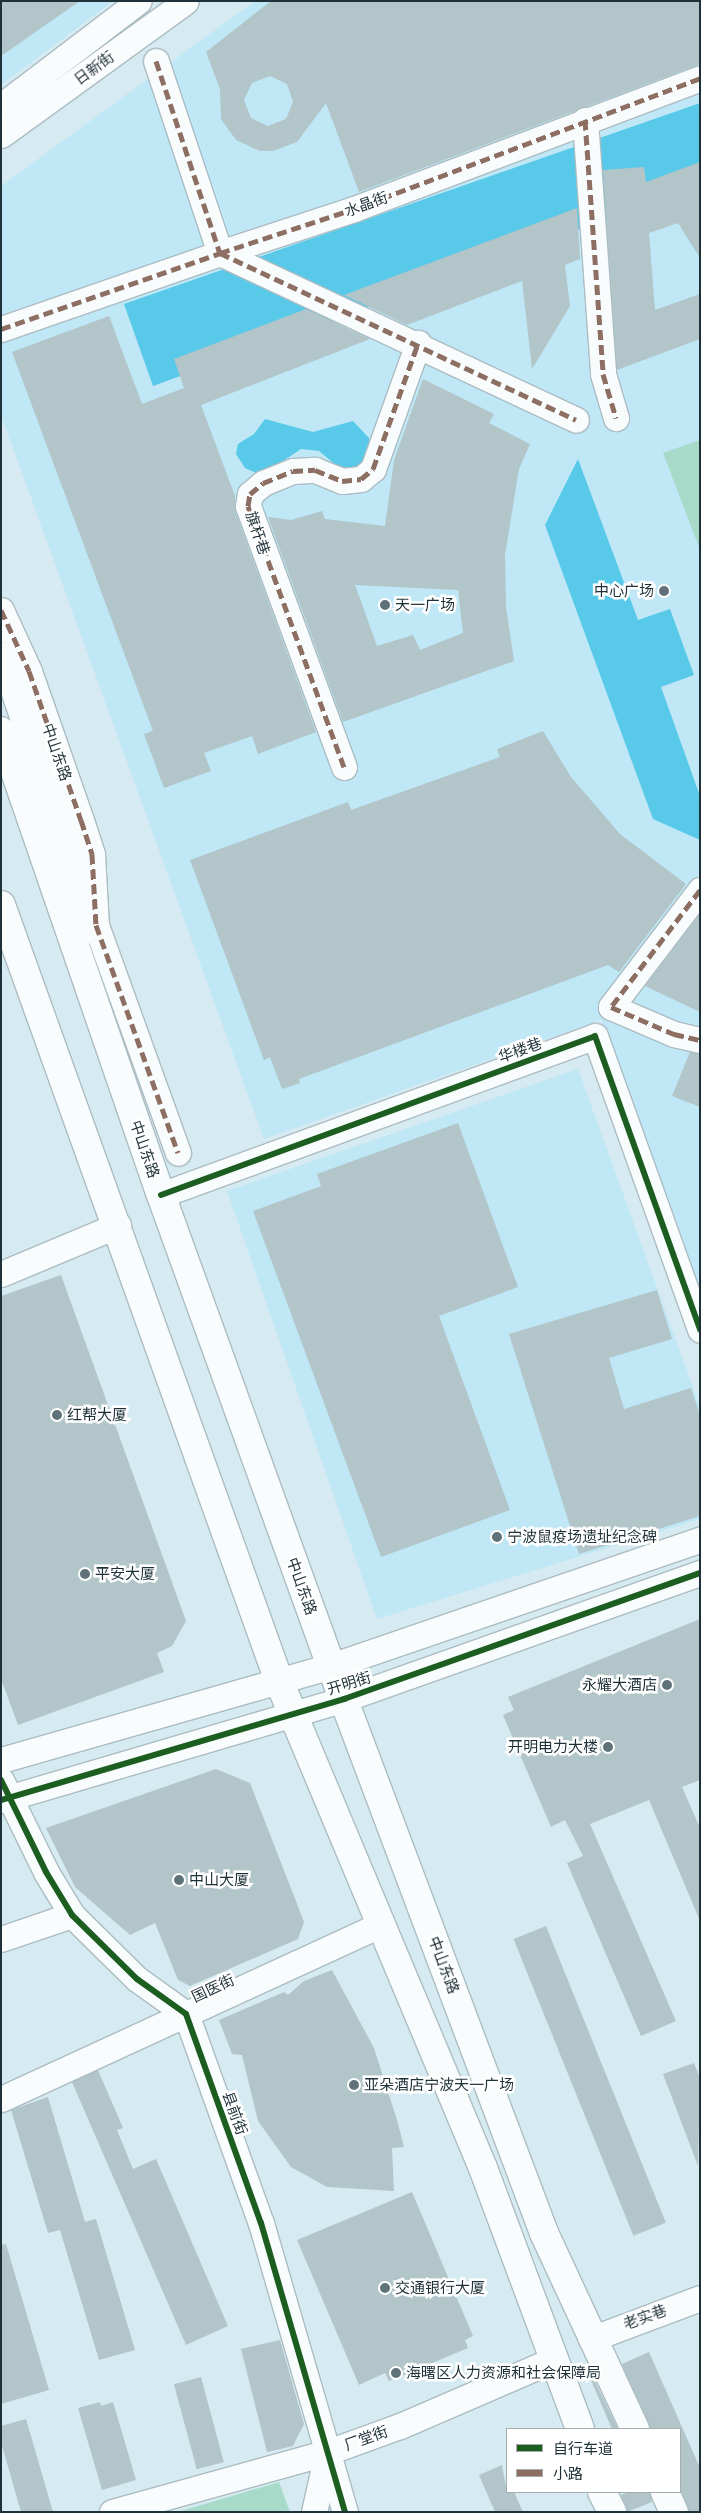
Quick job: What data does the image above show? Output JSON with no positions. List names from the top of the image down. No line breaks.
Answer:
{"streets":{"main road":["中山东路"],"street":["日新街","水晶街","旗杆巷","华楼巷","开明街","国医街","县前街","老实巷","厂堂街"]},"crossings":[["中山东路","华楼巷"],["中山东路","开明街"],["中山东路","老实巷"],["国医街","县前街"],["县前街","厂堂街"]],"places":["中心广场","天一广场","红帮大厦","宁波鼠疫场遗址纪念碑","平安大厦","永耀大酒店","开明电力大楼","中山大厦","亚朵酒店宁波天一广场","交通银行大厦","海曙区人力资源和社会保障局"],"legend":["自行车道","小路"]}
